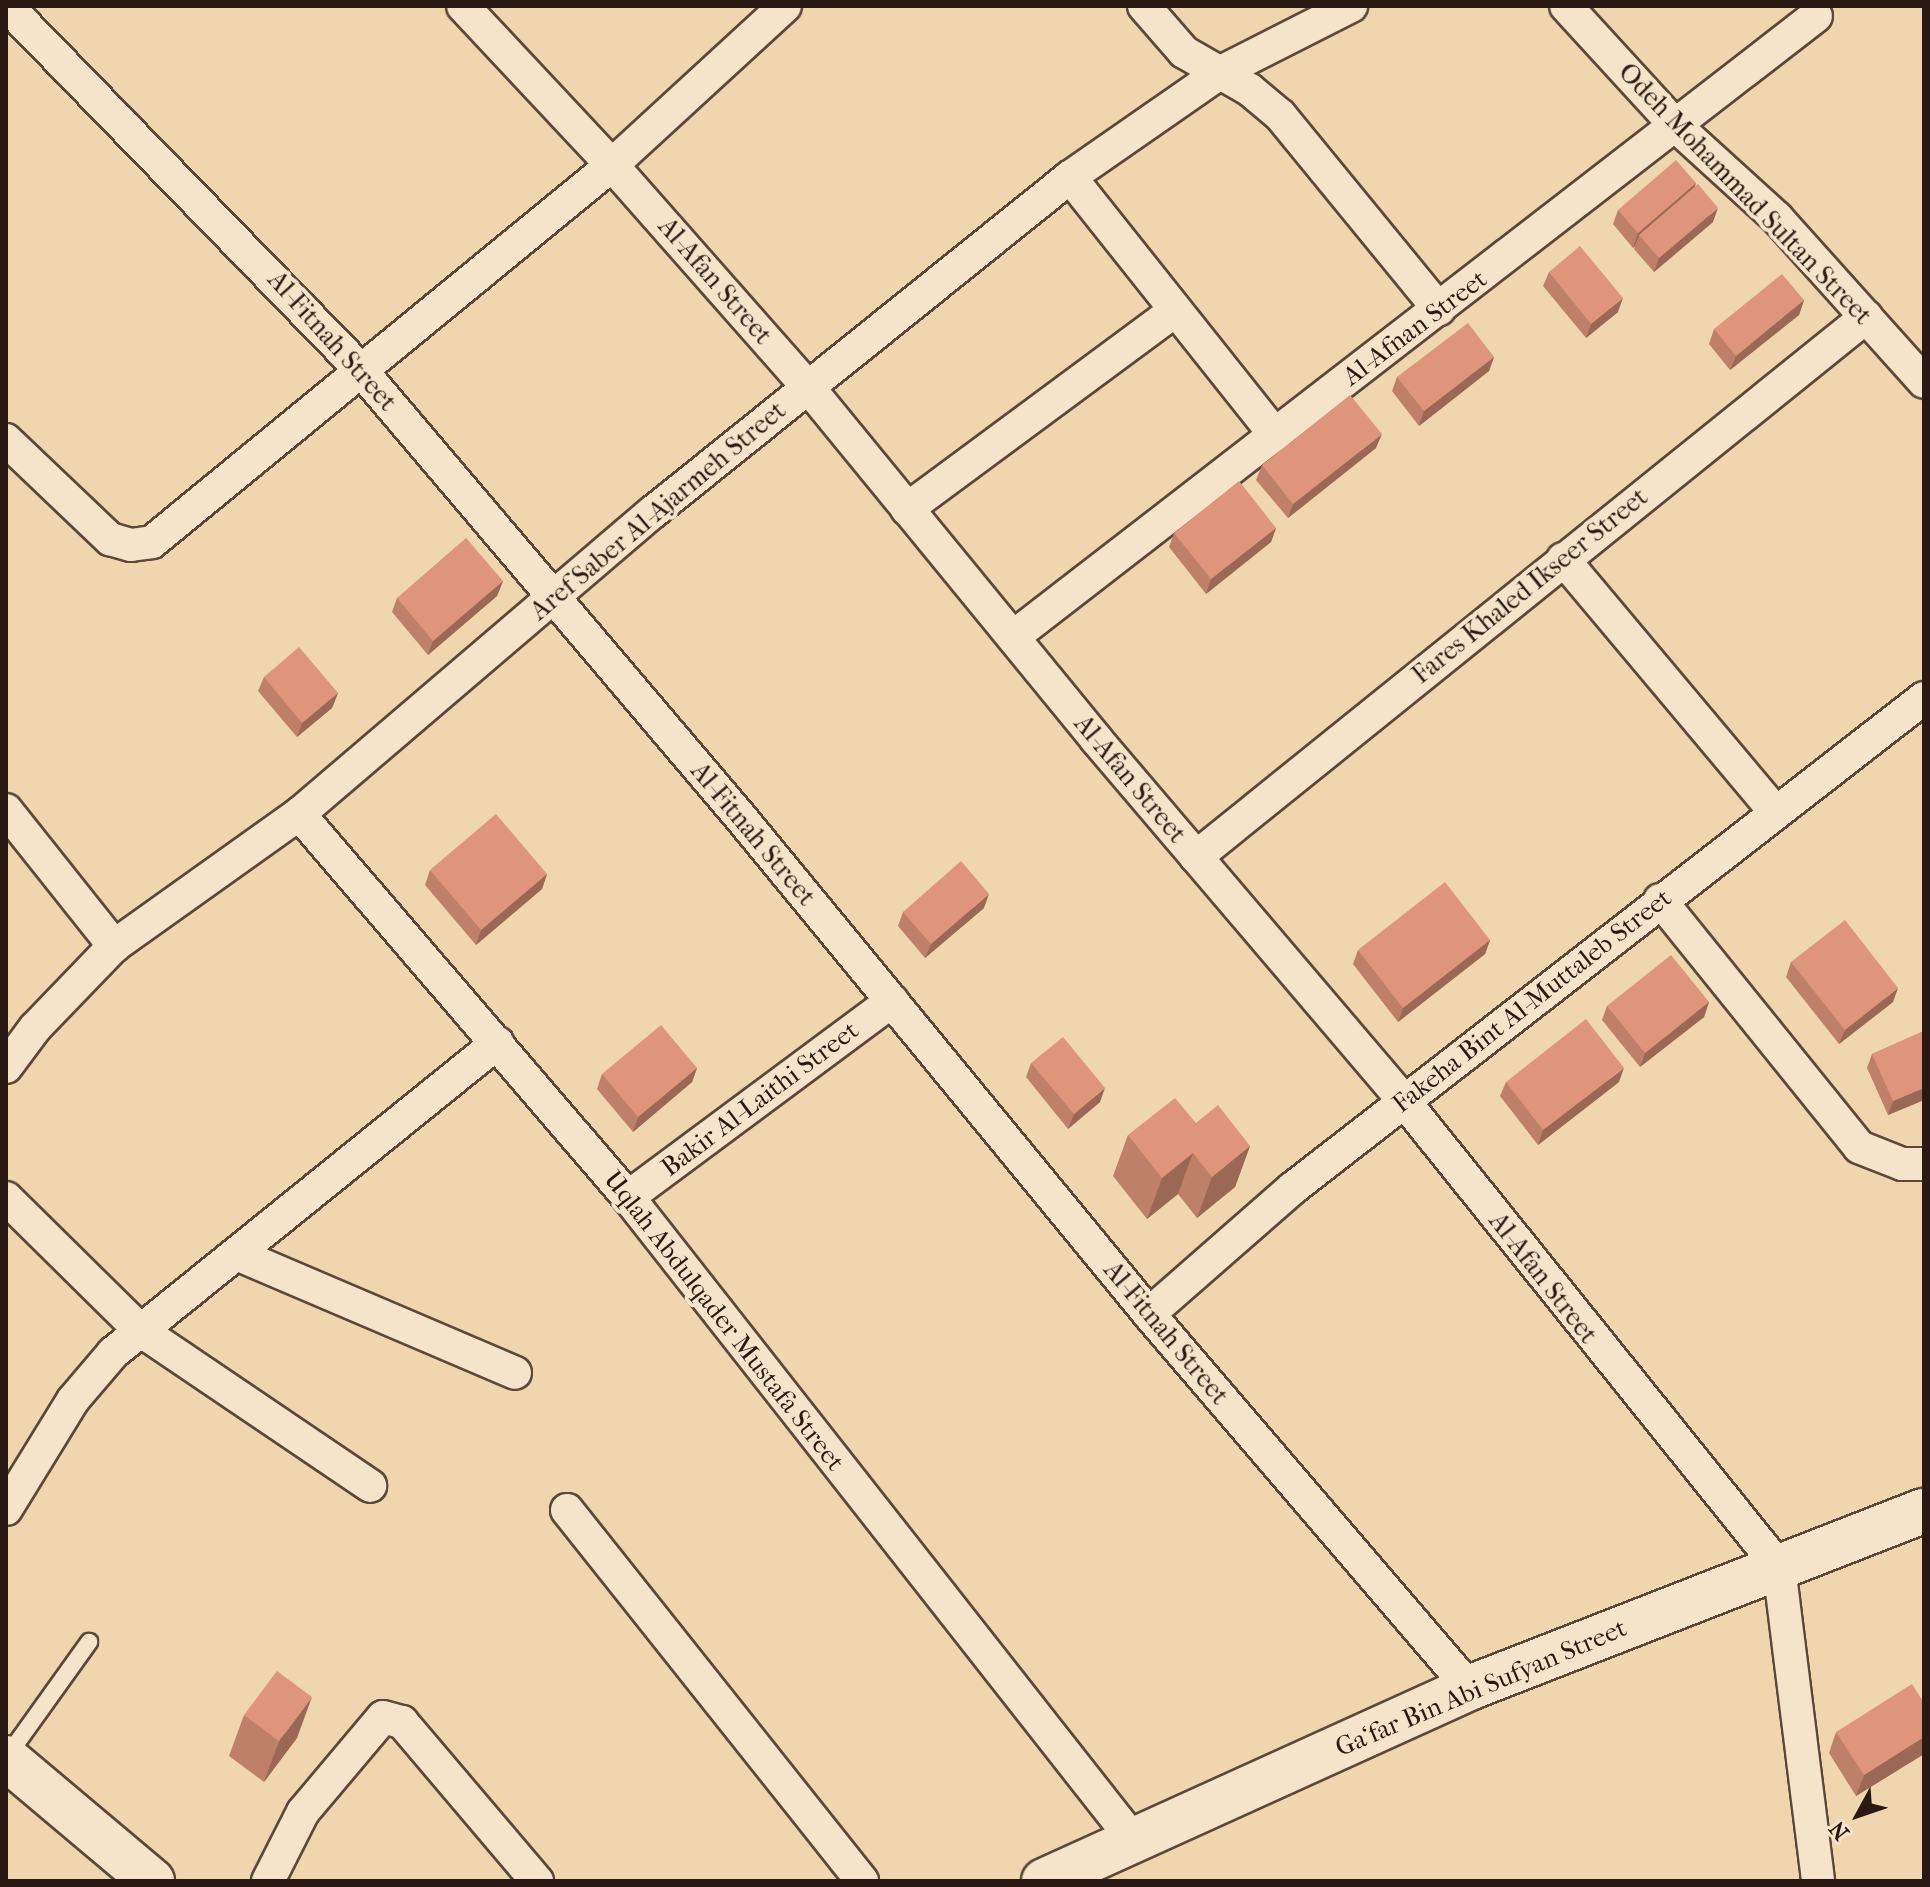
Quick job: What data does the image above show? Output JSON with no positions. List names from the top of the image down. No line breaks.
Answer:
{"streets":{"street":["Odeh Mohammad Sultan Street","Al-Afan Street","Al-Afnan Street","Al-Fitnah Street","Aref Saber Al-Ajarmeh Street","Fares Khaled Ikseer Street","Fakeha Bint Al-Muttaleb Street","Bakir Al-Laithi Street","Uqlah Abdulqader Mustafa Street","Ga‘far Bin Abi Sufyan Street"]},"crossings":[["Odeh Mohammad Sultan Street","Al-Afnan Street"],["Odeh Mohammad Sultan Street","Fares Khaled Ikseer Street"],["Al-Afan Street","Al-Afnan Street"],["Al-Afan Street","Aref Saber Al-Ajarmeh Street"],["Al-Afan Street","Fares Khaled Ikseer Street"],["Al-Afan Street","Fakeha Bint Al-Muttaleb Street"],["Al-Afan Street","Ga‘far Bin Abi Sufyan Street"],["Al-Fitnah Street","Aref Saber Al-Ajarmeh Street"],["Al-Fitnah Street","Fakeha Bint Al-Muttaleb Street"],["Al-Fitnah Street","Bakir Al-Laithi Street"],["Al-Fitnah Street","Ga‘far Bin Abi Sufyan Street"],["Aref Saber Al-Ajarmeh Street","Uqlah Abdulqader Mustafa Street"],["Bakir Al-Laithi Street","Uqlah Abdulqader Mustafa Street"],["Uqlah Abdulqader Mustafa Street","Ga‘far Bin Abi Sufyan Street"]],"north":"bottom left"}
